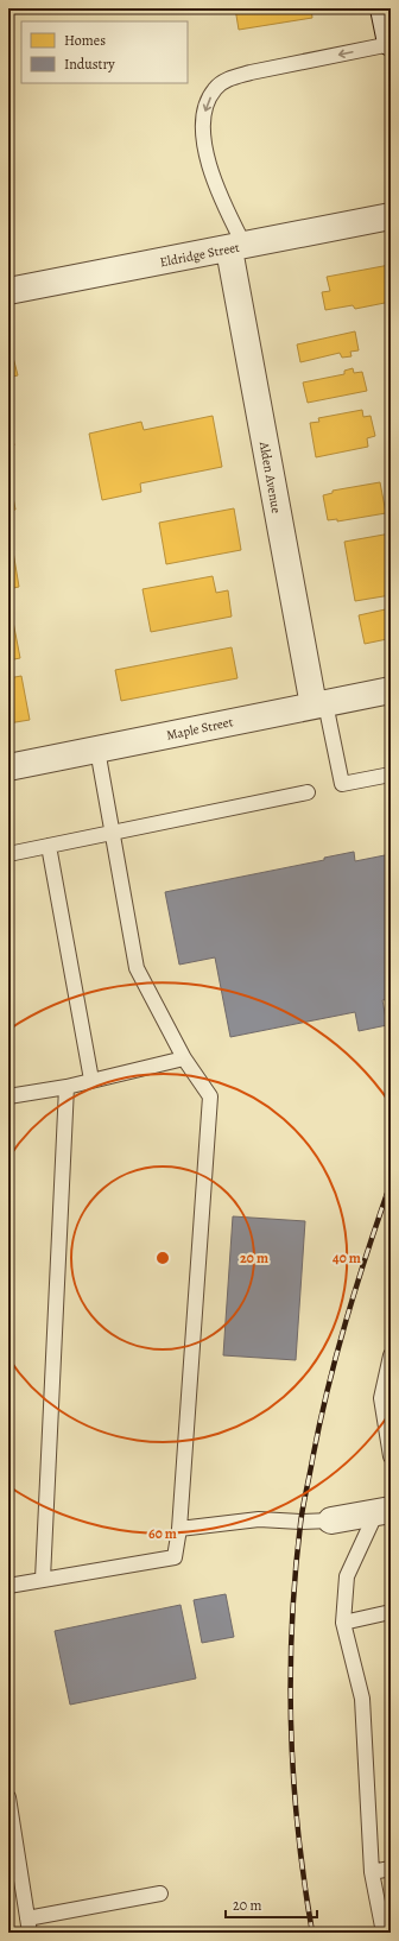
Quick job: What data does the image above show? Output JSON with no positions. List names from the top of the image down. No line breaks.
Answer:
{"streets":{"street":["Eldridge Street","Alden Avenue","Maple Street"]},"crossings":[["Eldridge Street","Alden Avenue"],["Alden Avenue","Maple Street"]],"legend":["Homes","Industry"],"scale_bar":"20 m","rings":["20 m","40 m","60 m"]}
